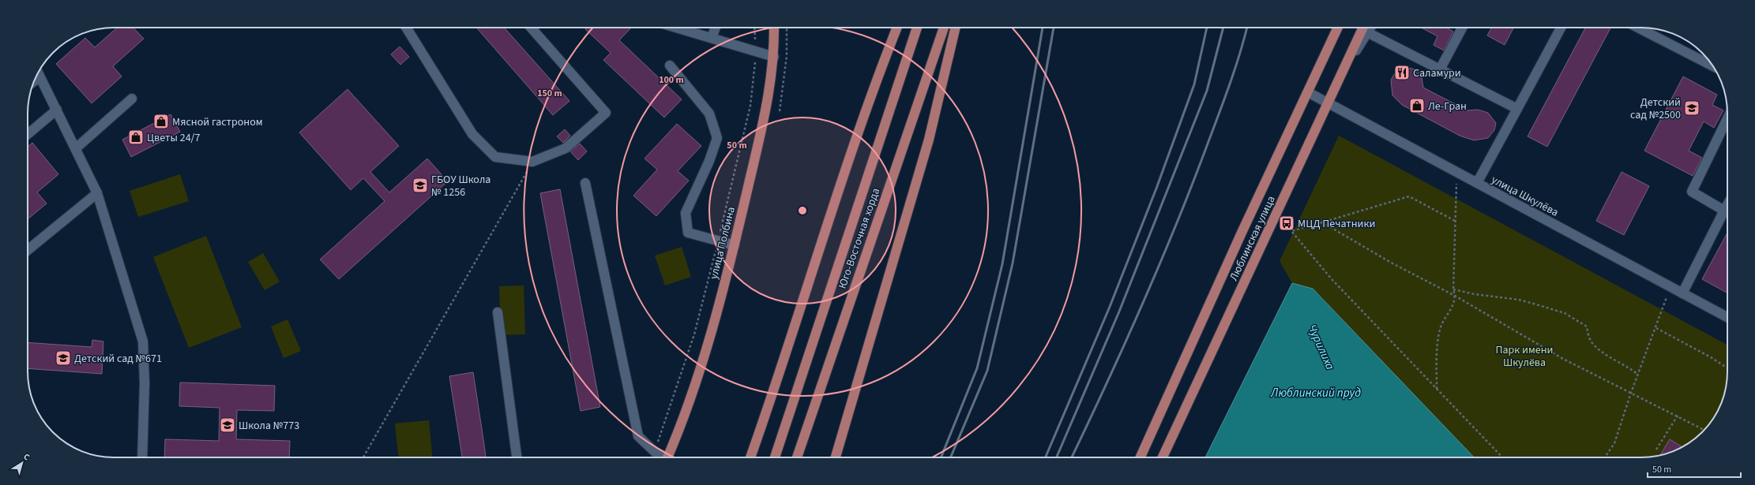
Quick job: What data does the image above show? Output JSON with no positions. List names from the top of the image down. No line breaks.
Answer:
{"streets":{"main road":["Юго-Восточная хорда","Люблинская улица","улица Полбина"],"street":["улица Шкулёва"]},"crossings":[["улица Шкулёва","Люблинская улица"]],"water":["Чурилиха","Люблинский пруд"],"parks":["Парк имени Шкулёва"],"places":{"restaurant":["Саламури"],"shop":["Ле-Гран","Мясной гастроном","Цветы 24/7"],"school or university":["Детский сад №2500","ГБОУ Школа № 1256","Детский сад №671","Школа №773"],"bus stop":["МЦД Печатники"]},"scale_bar":"50 m","north":"top right","rings":["100 m","150 m","50 m"]}
